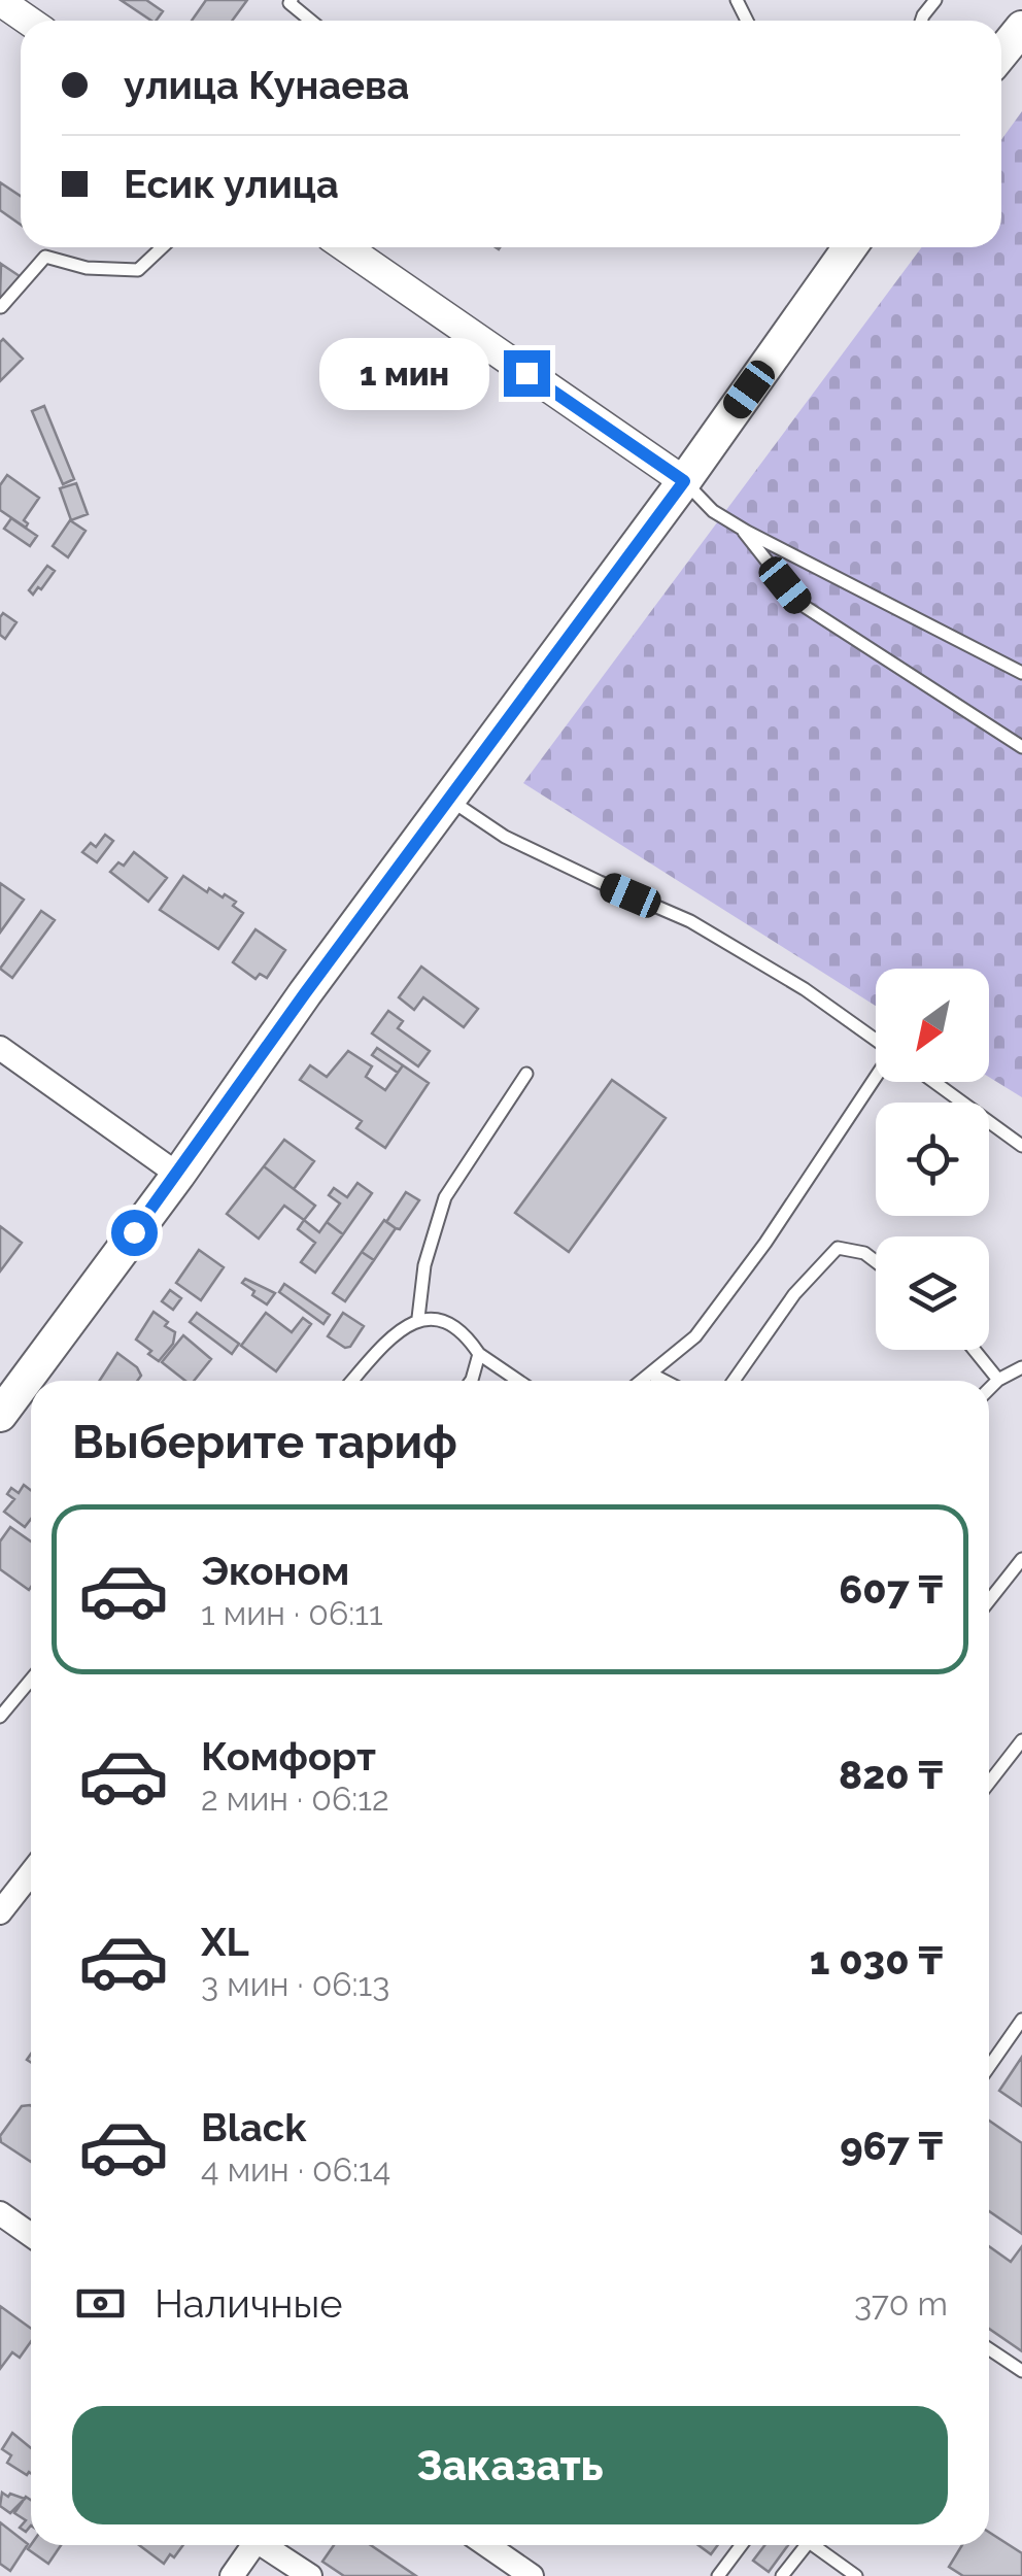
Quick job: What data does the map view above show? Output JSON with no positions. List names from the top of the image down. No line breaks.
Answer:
{"north":"bottom left","page":{"banner":["улица Кунаева","Есик улица"],"bubble":"1 мин","heading":"Выберите тариф","list":[{"name":"Эконом","note":"1 мин · 06:11","value":"607 ₸"},{"name":"Комфорт","note":"2 мин · 06:12","value":"820 ₸"},{"name":"XL","note":"3 мин · 06:13","value":"1 030 ₸"},{"name":"Black","note":"4 мин · 06:14","value":"967 ₸"}],"pay":["Наличные","370 m"],"buttons":"Заказать"}}
